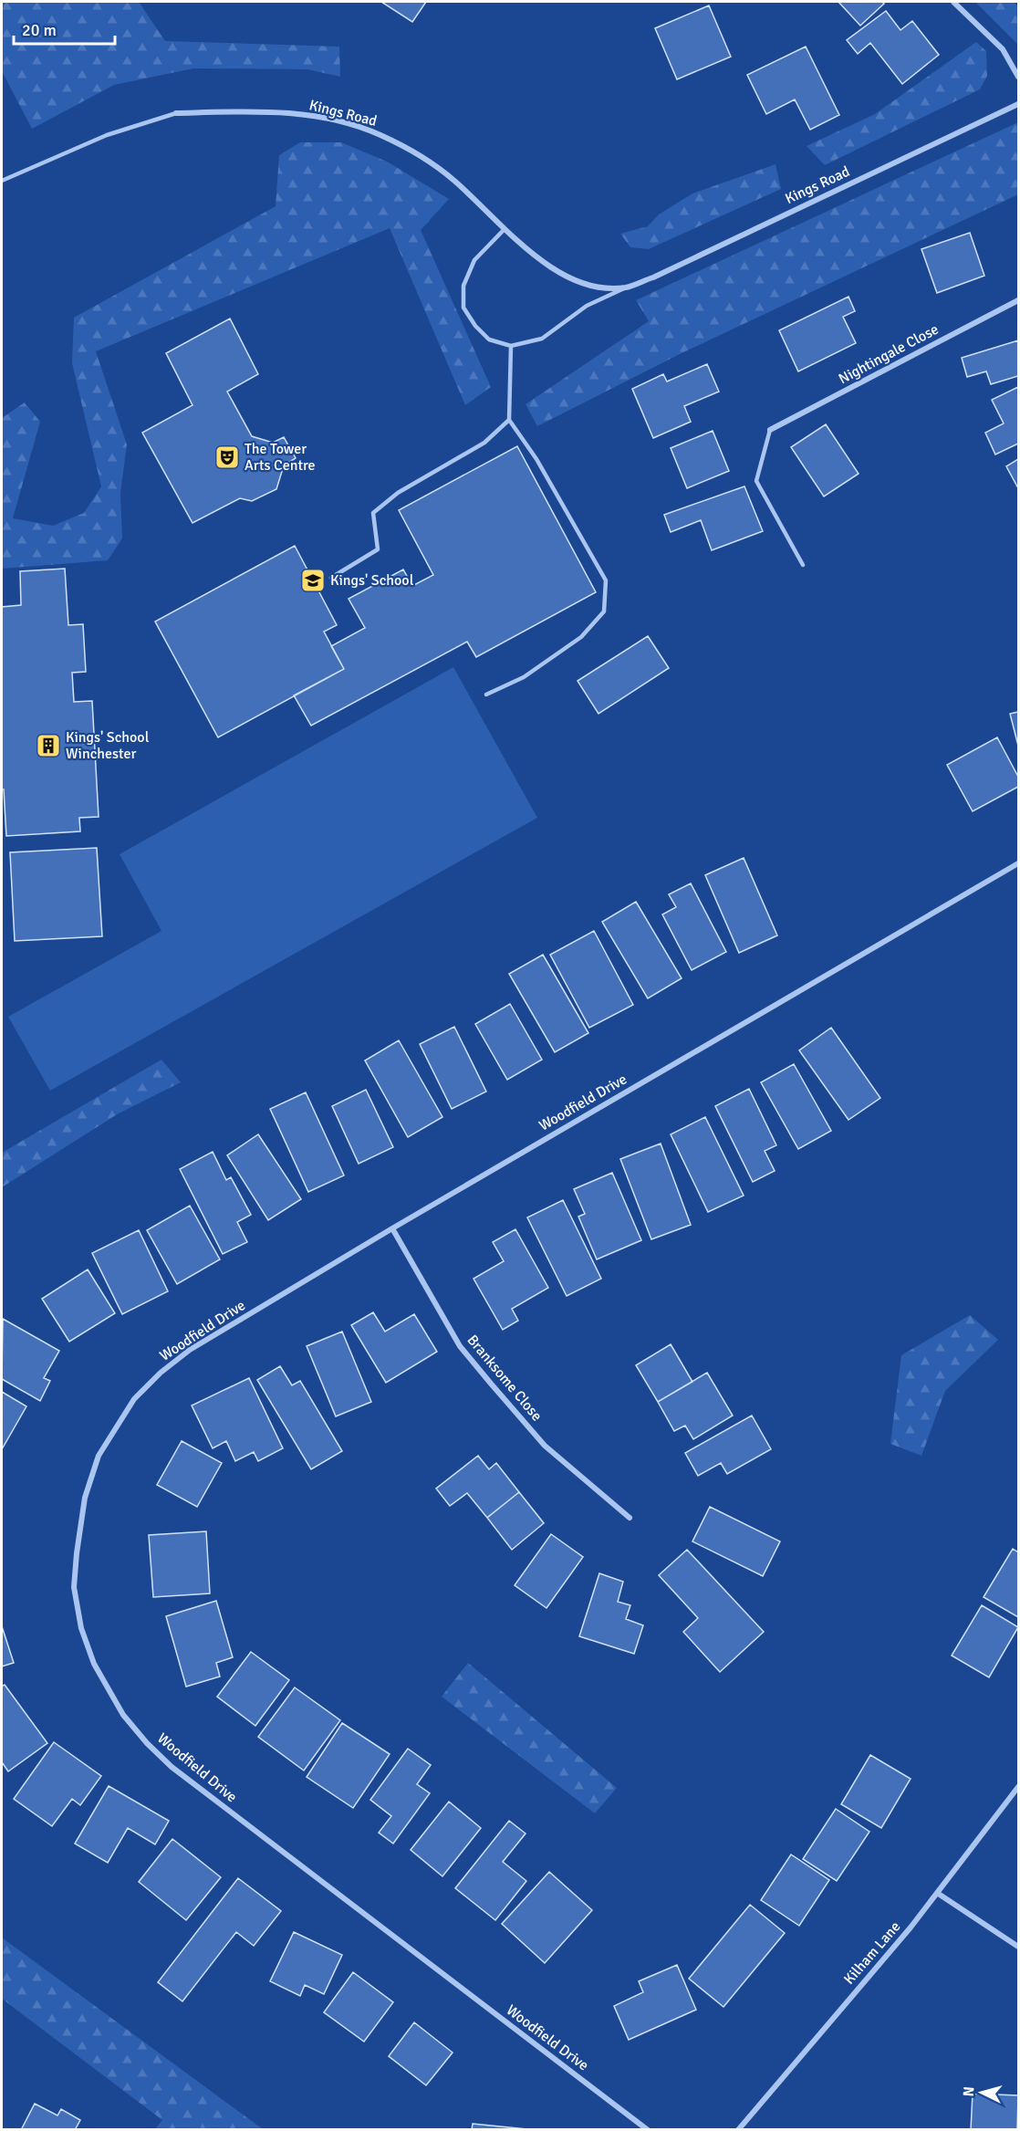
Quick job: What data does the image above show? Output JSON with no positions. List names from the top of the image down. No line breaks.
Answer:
{"streets":{"street":["Kings Road","Nightingale Close","Woodfield Drive","Branksome Close","Kilham Lane"]},"crossings":[["Woodfield Drive","Branksome Close"]],"places":{"theatre":["The Tower Arts Centre"],"school or university":["Kings' School"],"building":["Kings' School Winchester"]},"scale_bar":"20 m","north":"left"}
